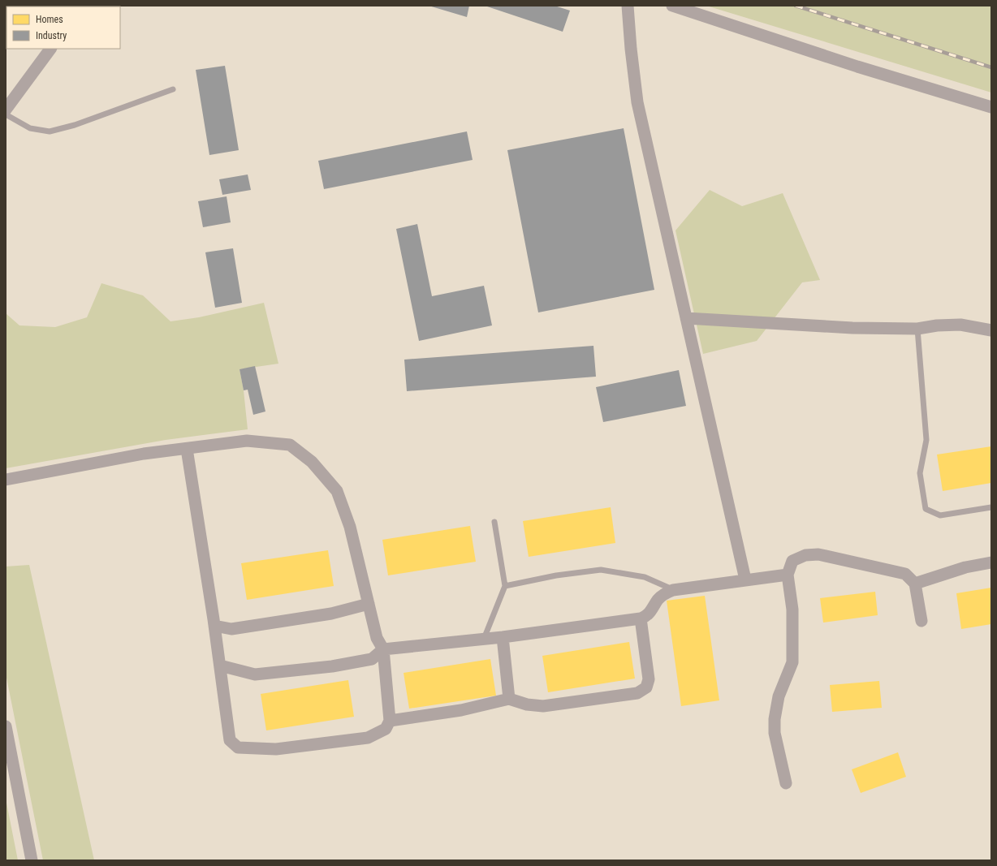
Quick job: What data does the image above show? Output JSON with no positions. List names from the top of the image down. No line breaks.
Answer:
{"legend":["Homes","Industry"]}
